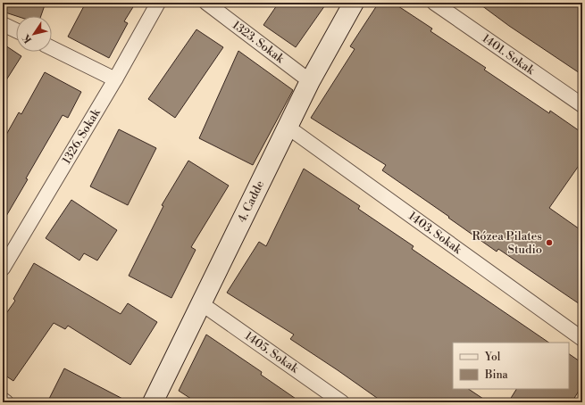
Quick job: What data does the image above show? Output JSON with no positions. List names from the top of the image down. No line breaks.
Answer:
{"streets":{"street":["1323. Sokak","1401. Sokak","1326. Sokak","4. Cadde","1403. Sokak","1405. Sokak"]},"crossings":[["1323. Sokak","4. Cadde"],["4. Cadde","1403. Sokak"],["4. Cadde","1405. Sokak"]],"places":["Rózea Pilates Studio"],"legend":["Yol","Bina"],"north":"bottom left"}
